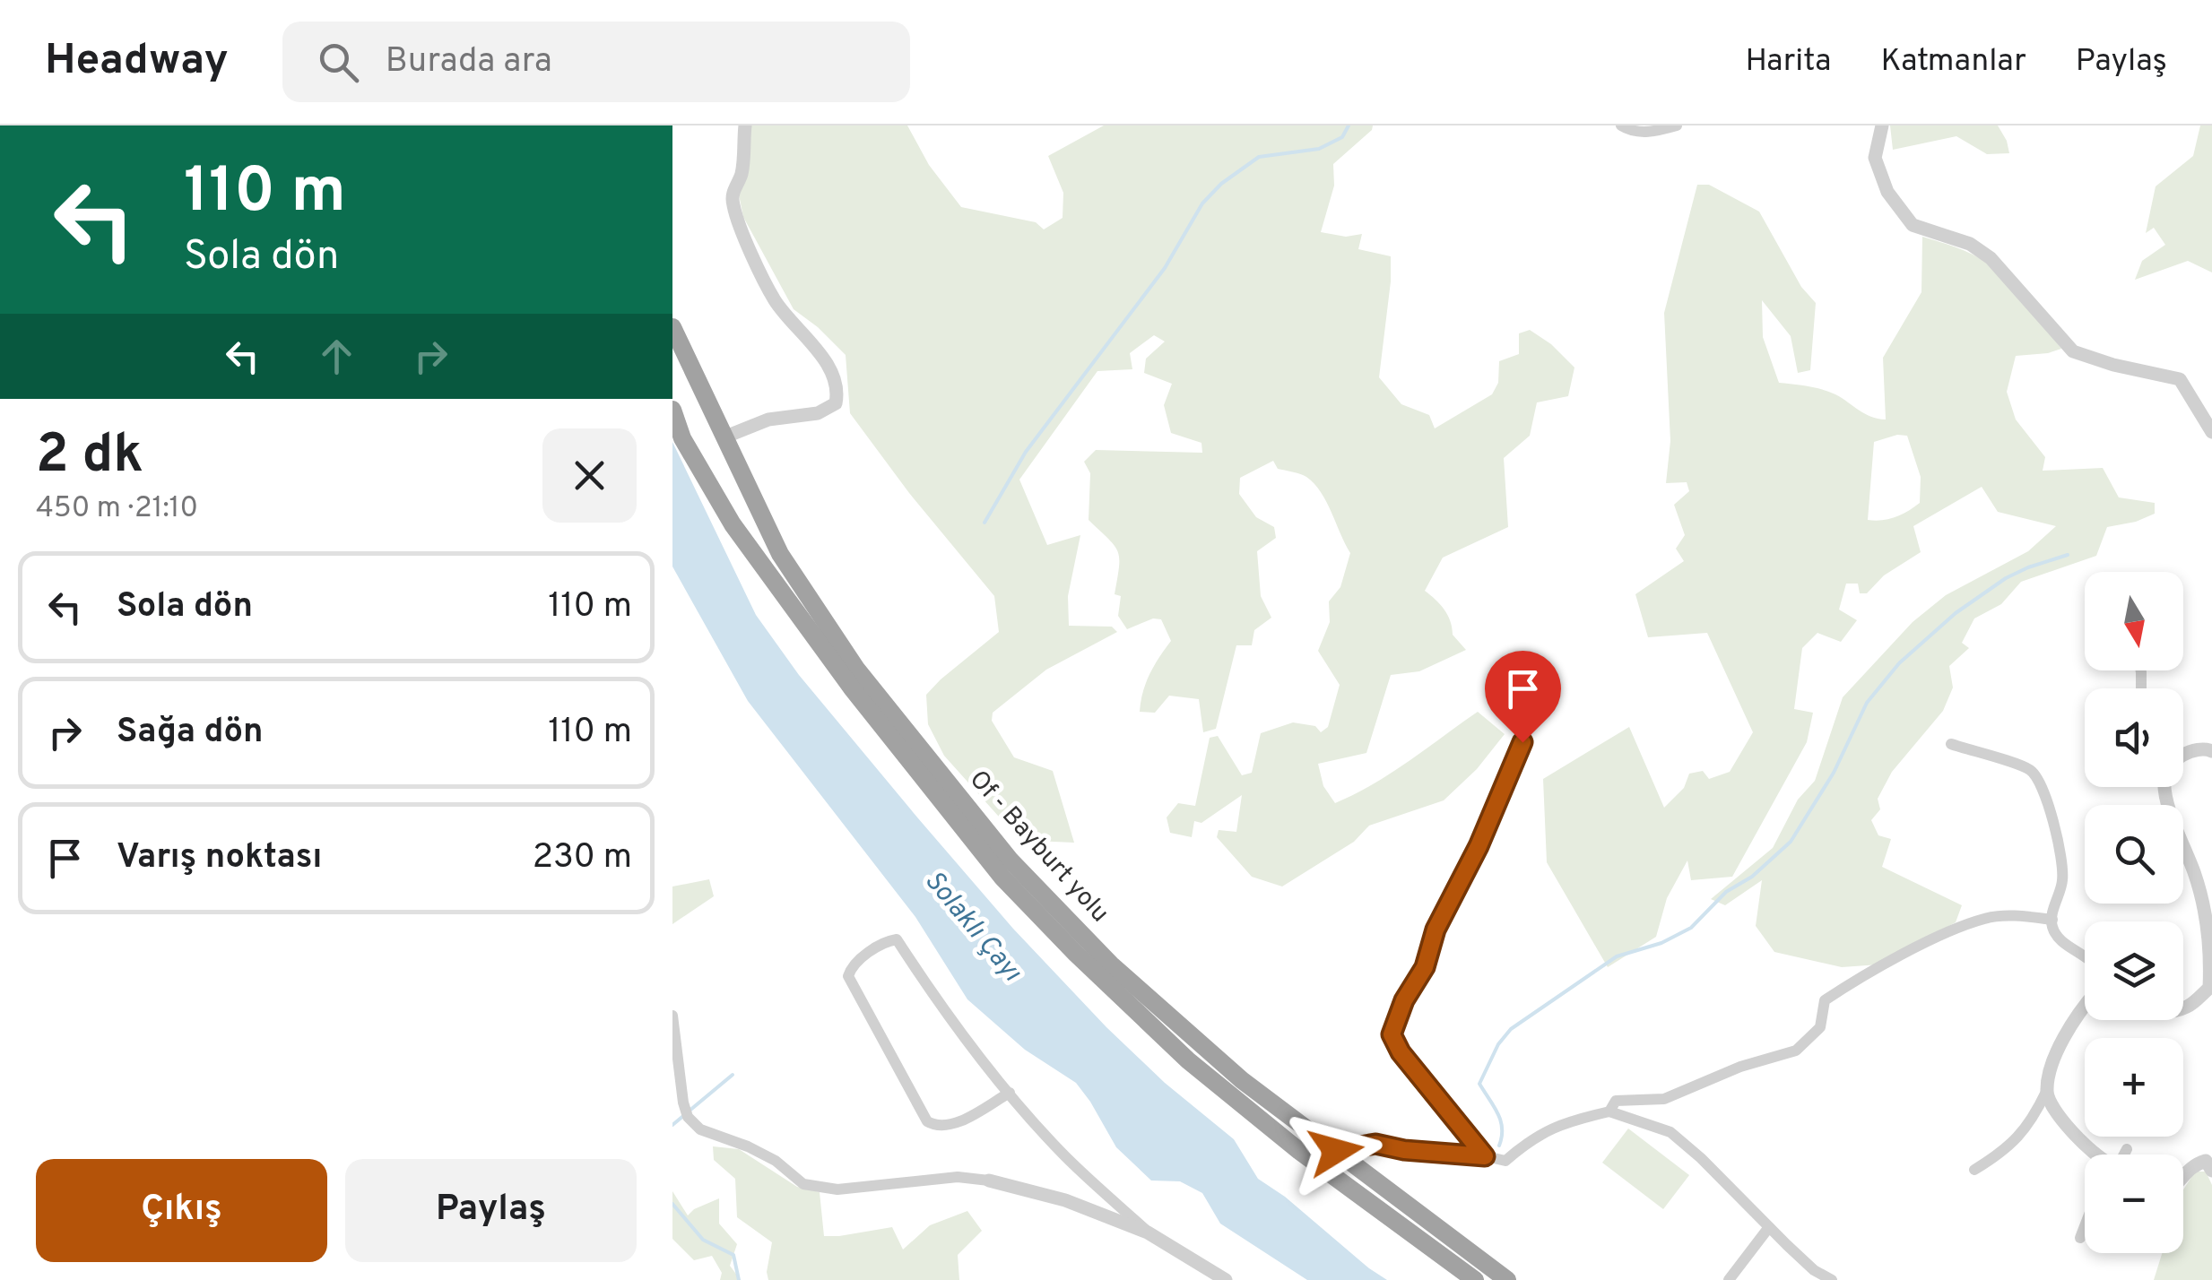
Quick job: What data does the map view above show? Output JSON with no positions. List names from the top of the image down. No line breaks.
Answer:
{"streets":{"highway":["Of - Bayburt yolu"]},"water":["Solaklı Çayı"],"north":"bottom","page":{"header":"Headway","search":"Burada ara","nav":["Harita","Katmanlar","Paylaş"],"turn":["110 m","Sola dön"],"heading":["2 dk","450 m · 21:10"],"list":[{"name":"Sola dön","value":"110 m"},{"name":"Sağa dön","value":"110 m"},{"name":"Varış noktası","value":"230 m"}],"map_buttons":["+","−"],"buttons":["Çıkış","Paylaş"]}}
